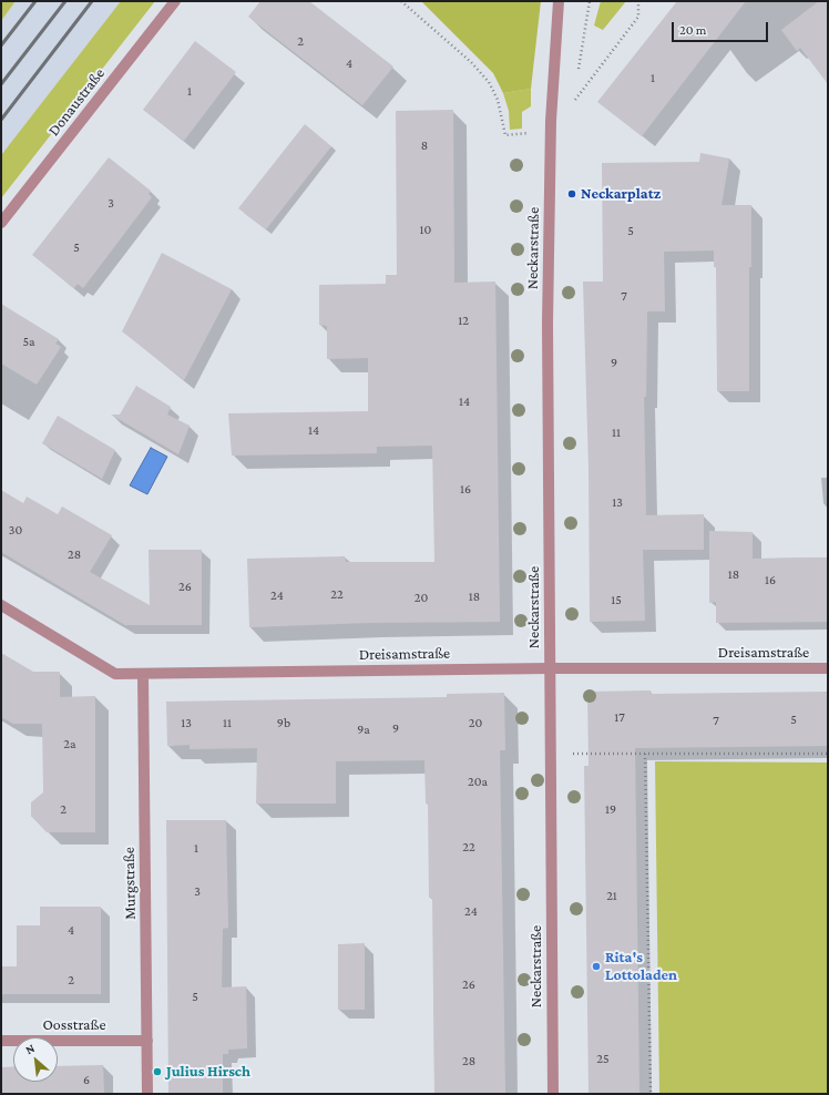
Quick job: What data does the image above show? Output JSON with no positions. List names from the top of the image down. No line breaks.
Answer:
{"streets":{"street":["Donaustraße","Neckarstraße","Dreisamstraße","Murgstraße","Oosstraße"]},"crossings":[["Neckarstraße","Dreisamstraße"],["Dreisamstraße","Murgstraße"],["Murgstraße","Oosstraße"]],"places":["Neckarplatz","Rita's Lottoladen","Julius Hirsch"],"house_numbers":["2","4","1","1","8","3","10","5","5","7","12","5a","9","14","14","11","16","13","30","28","18","16","26","22","24","18","20","15","17","5","7","13","11","9b","20","9","9a","2a","20a","2","19","22","1","3","21","24","4","2","26","5","25","28","6"],"scale_bar":"20 m","north":"top left"}
